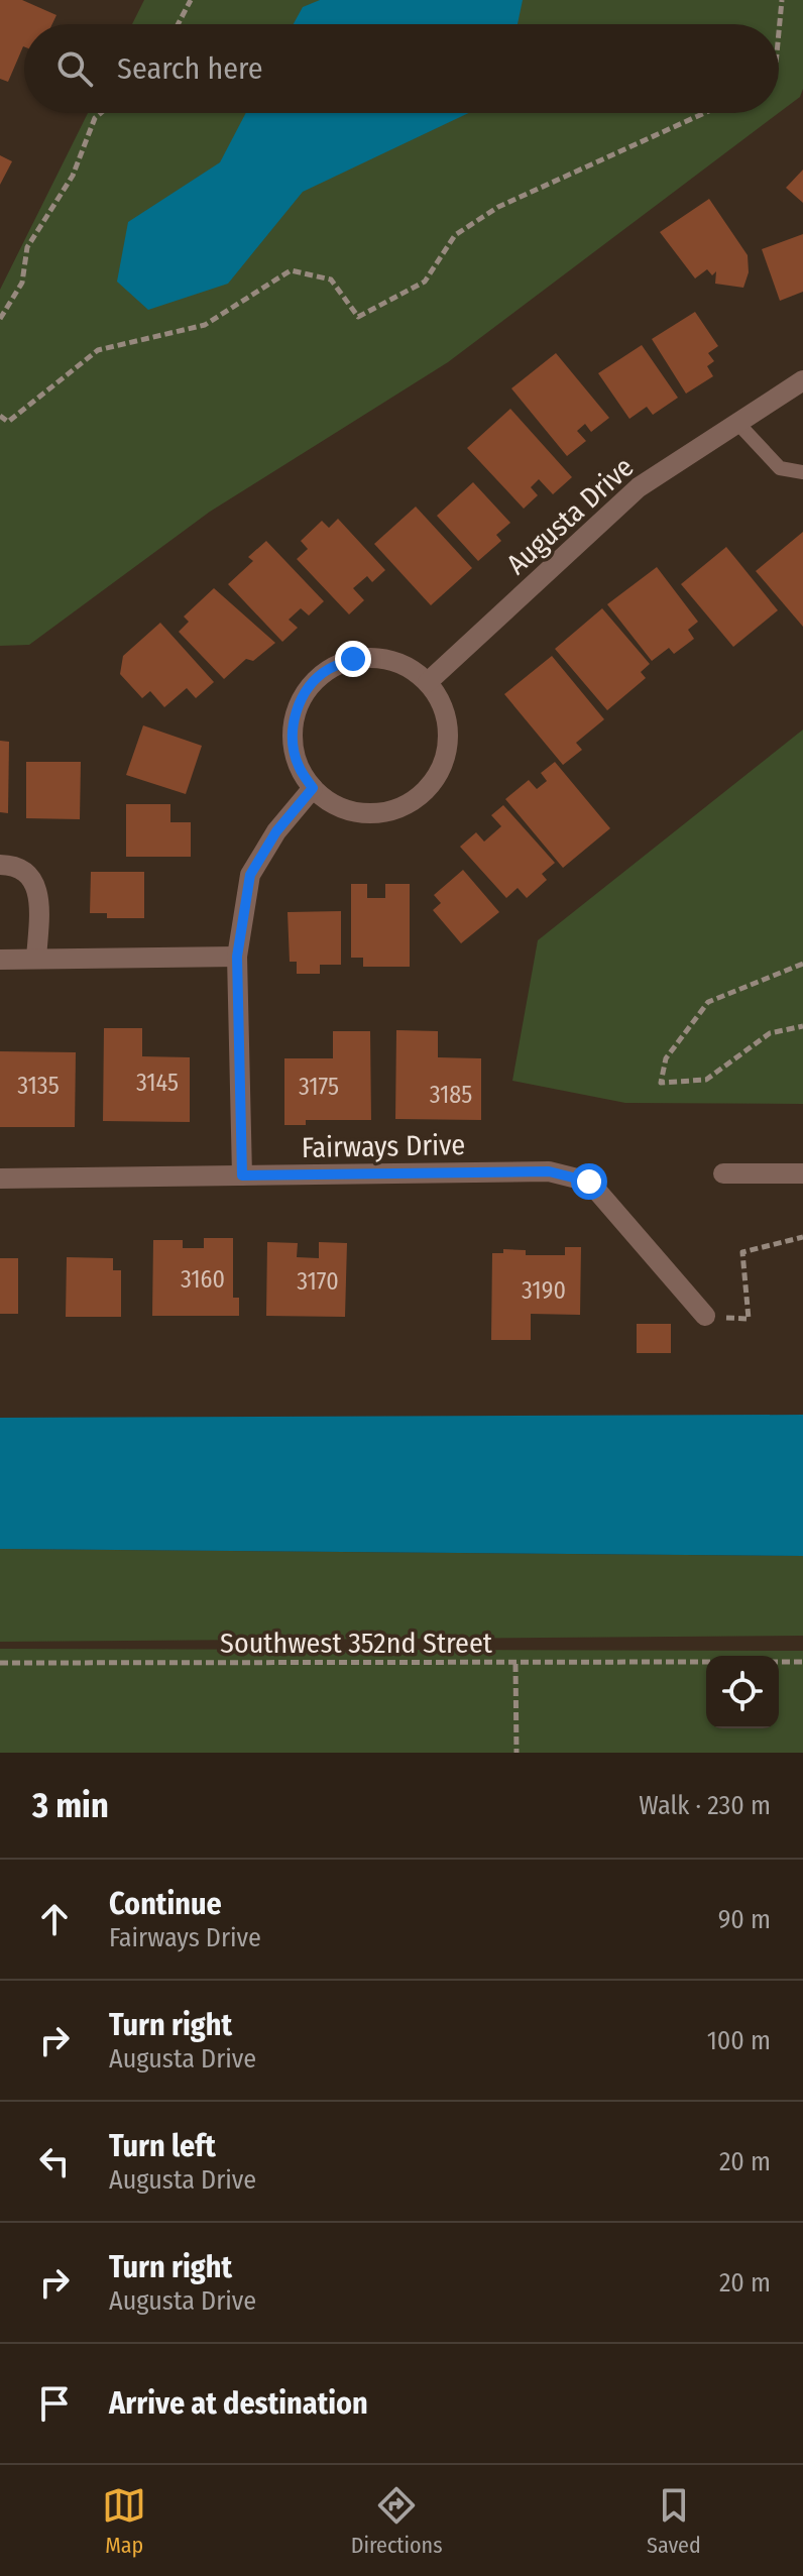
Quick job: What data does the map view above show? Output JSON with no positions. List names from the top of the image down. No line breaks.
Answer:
{"streets":{"street":["Augusta Drive","Fairways Drive"],"path":["Southwest 352nd Street"]},"house_numbers":["3145","3135","3175","3185","3160","3170","3190"],"page":{"search":"Search here","heading":["3 min","Walk · 230 m"],"list":[["Continue","Fairways Drive","90 m"],["Turn right","Augusta Drive","100 m"],["Turn left","Augusta Drive","20 m"],["Turn right","Augusta Drive","20 m"],"Arrive at destination"],"nav":["Map","Directions","Saved"]}}
